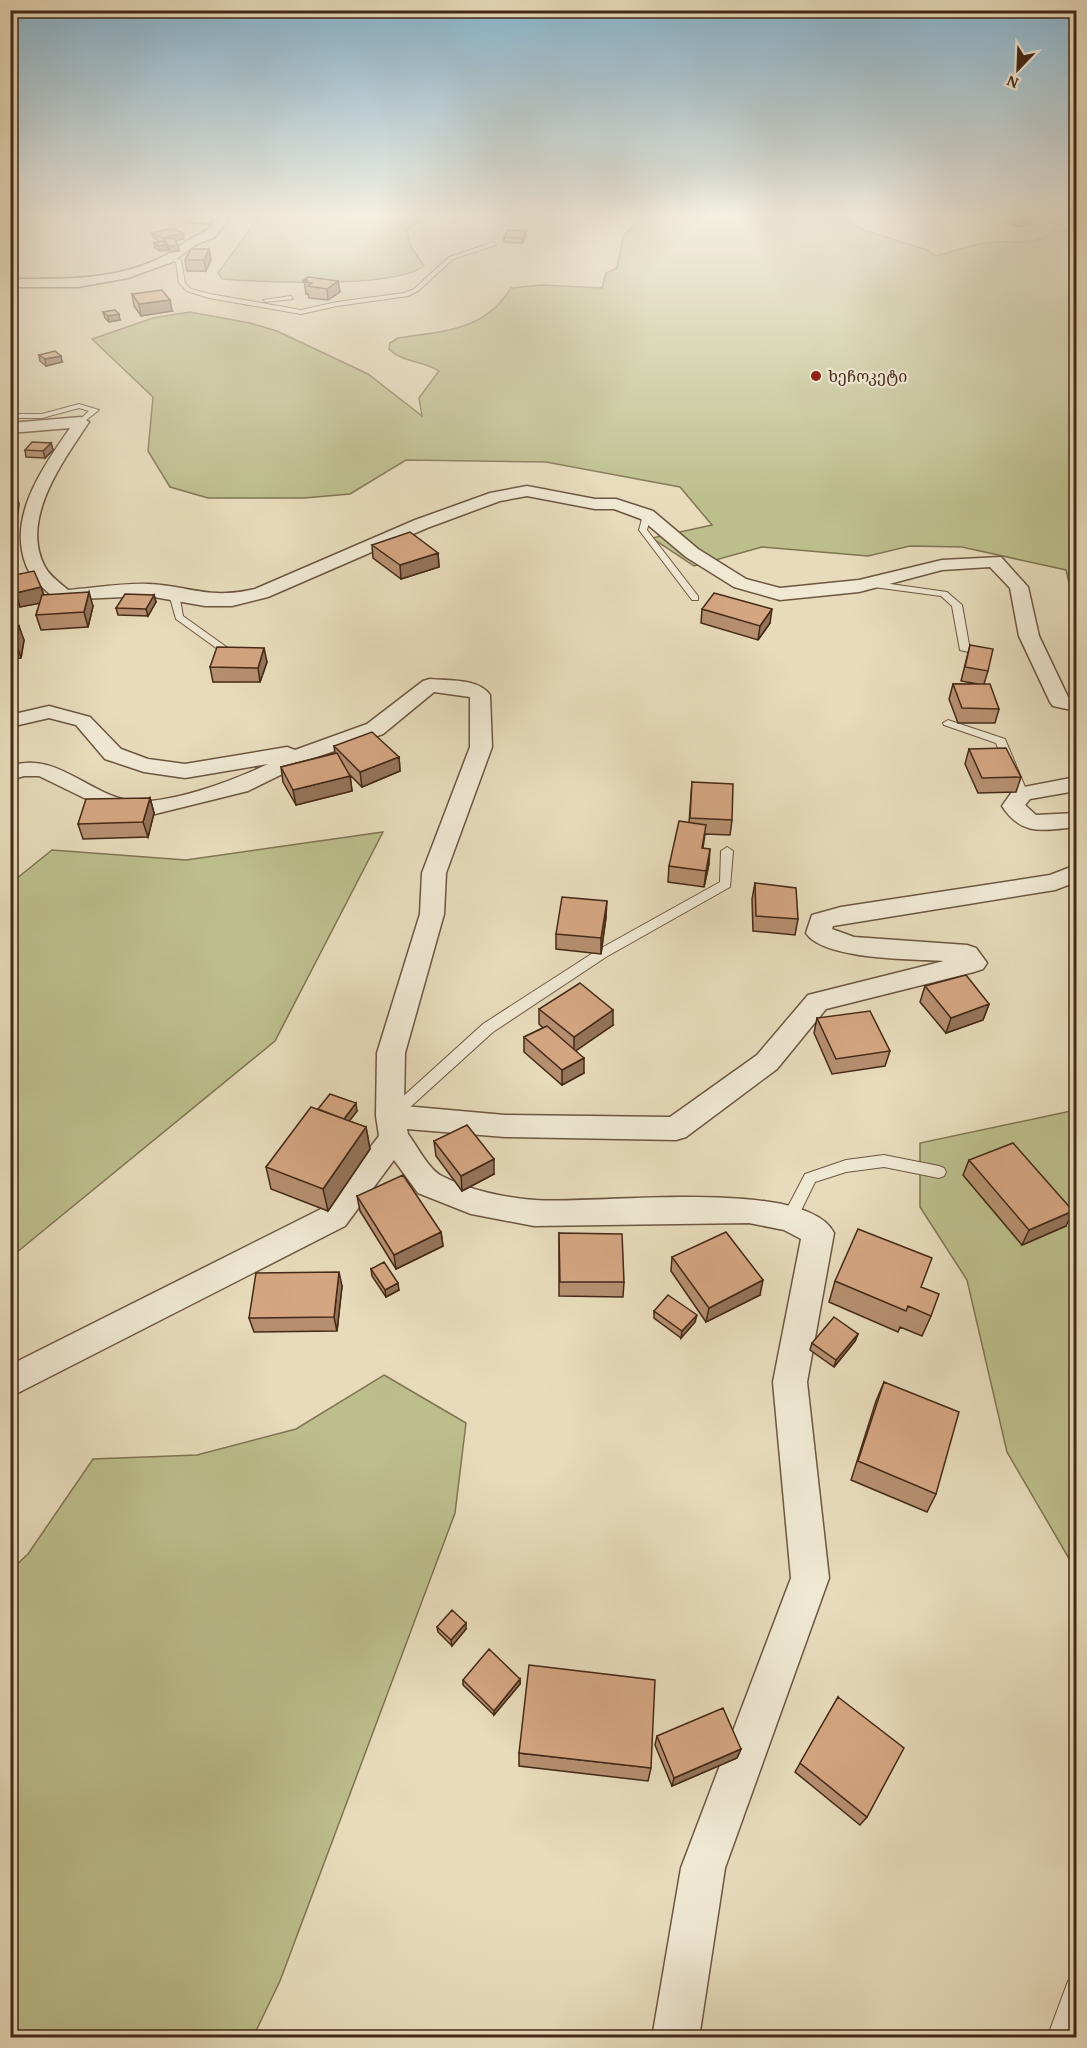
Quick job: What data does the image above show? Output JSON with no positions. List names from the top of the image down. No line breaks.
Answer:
{"places":["ხეჩოკეტი"],"north":"bottom left"}
